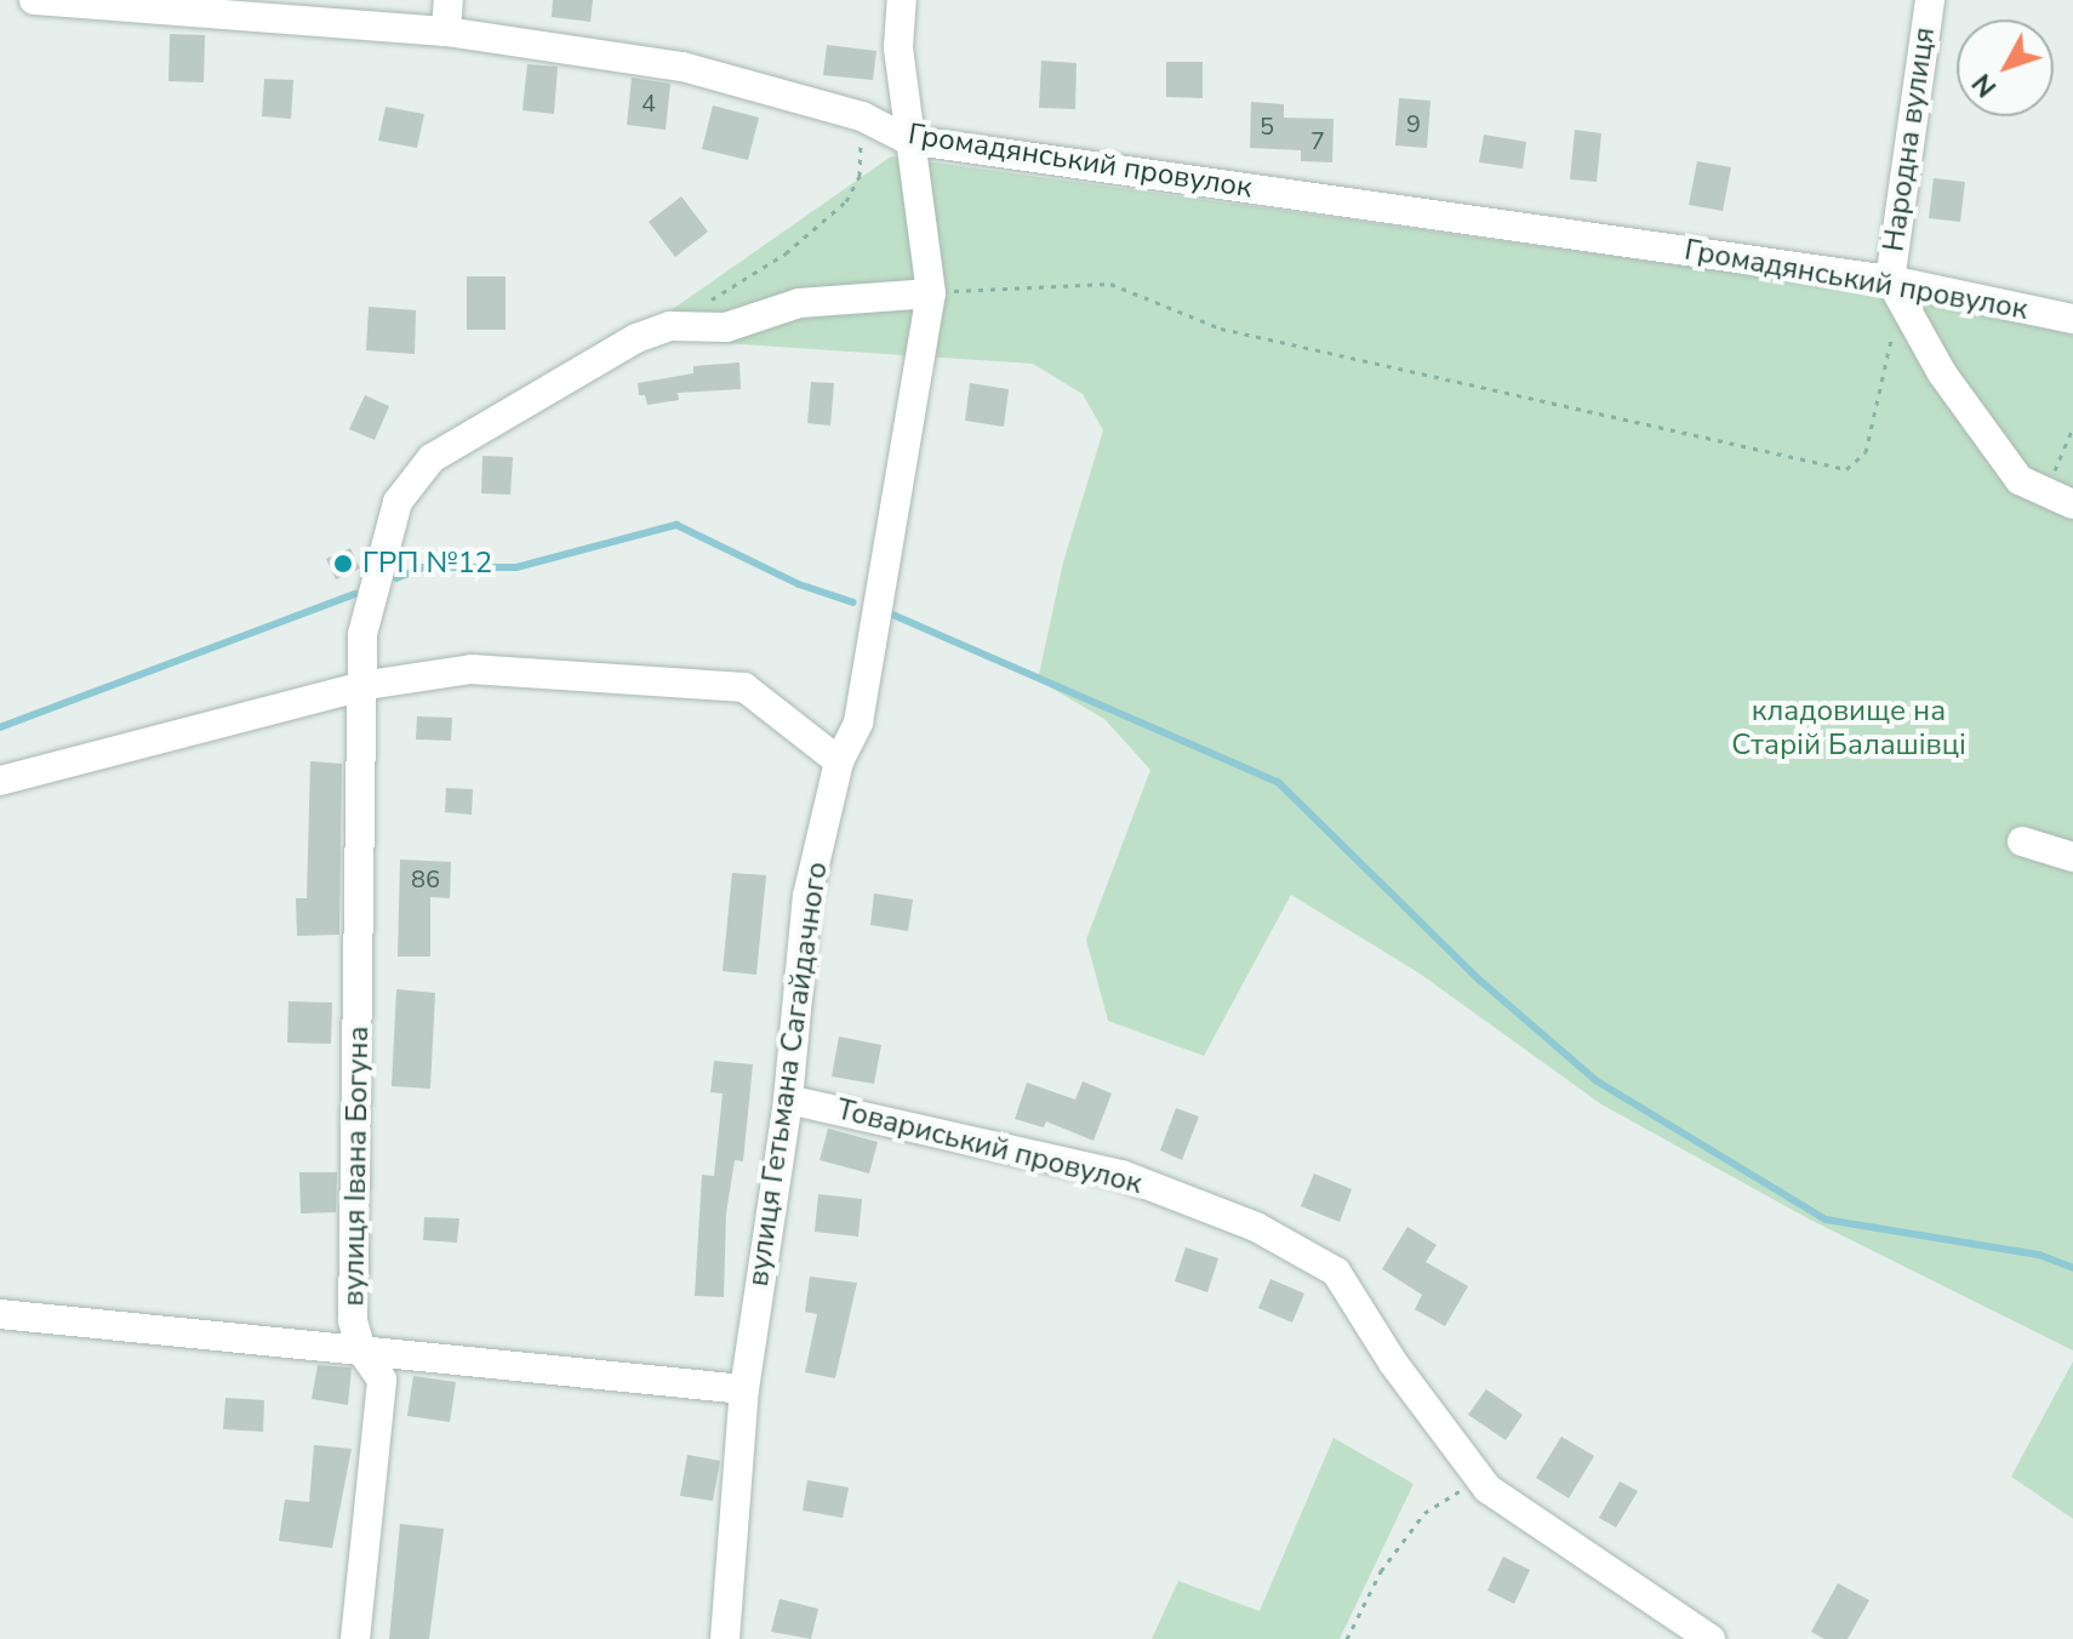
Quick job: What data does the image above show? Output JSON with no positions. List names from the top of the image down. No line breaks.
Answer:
{"streets":{"street":["Народна вулиця","Громадянський провулок","вулиця Гетьмана Сагайдачного","Товариський провулок","вулиця Івана Богуна"]},"crossings":[["Народна вулиця","Громадянський провулок"],["Громадянський провулок","вулиця Гетьмана Сагайдачного"],["вулиця Гетьмана Сагайдачного","Товариський провулок"]],"parks":["кладовище на Старій Балашівці"],"places":["ГРП №12"],"house_numbers":["4","9","5","7","86"],"north":"bottom left"}
